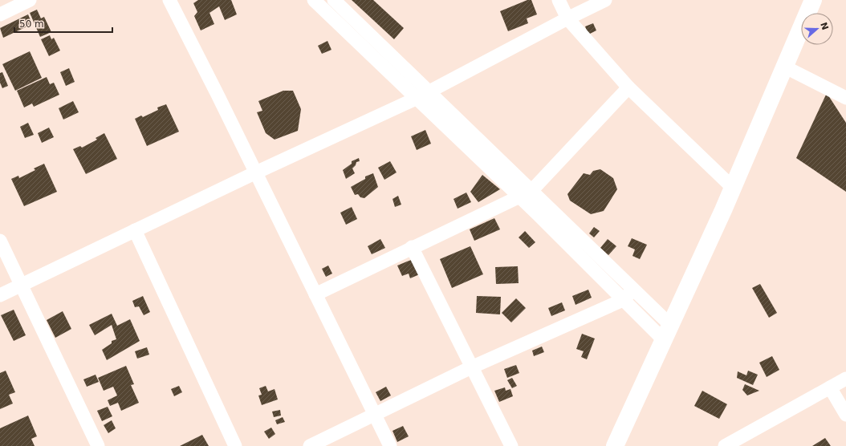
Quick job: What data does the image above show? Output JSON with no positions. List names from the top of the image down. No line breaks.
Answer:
{"scale_bar":"50 m","north":"right"}
